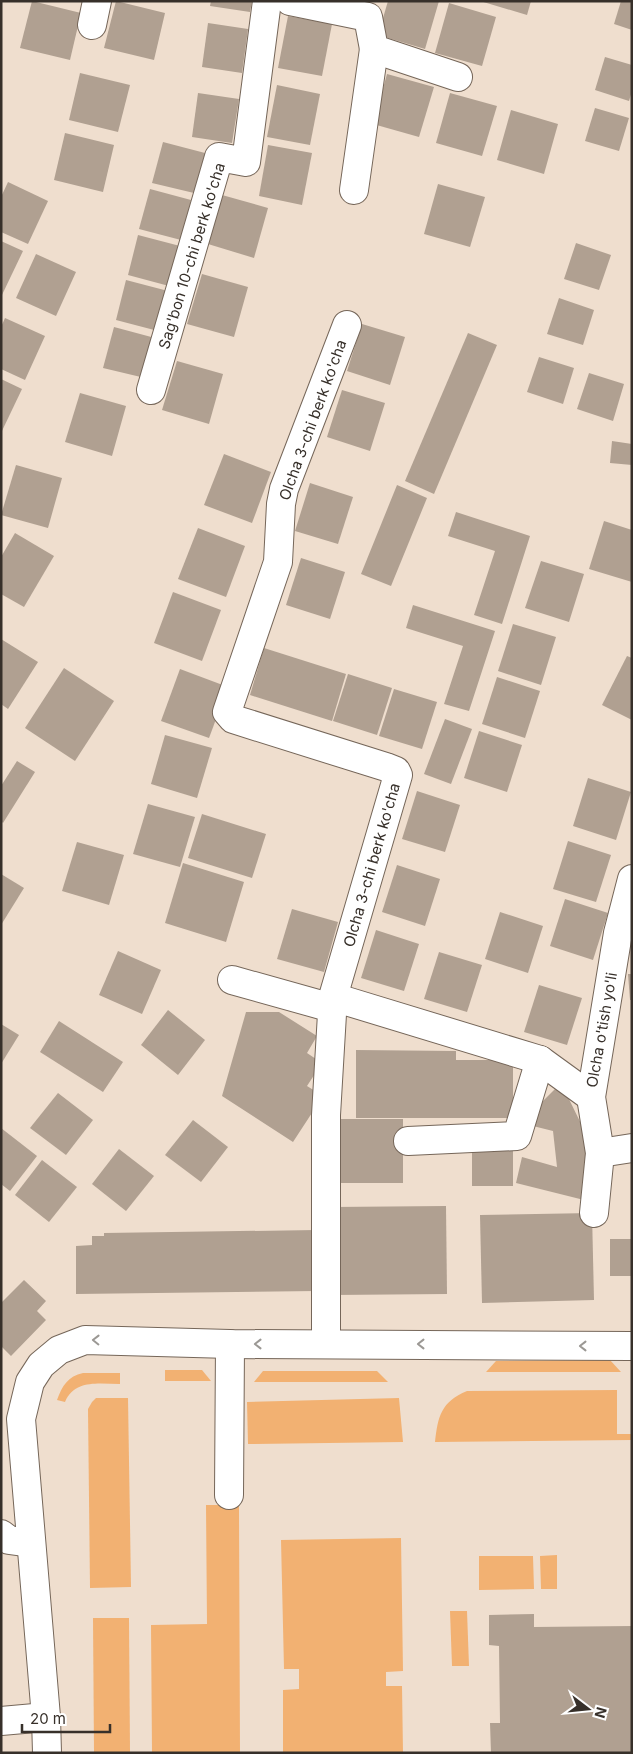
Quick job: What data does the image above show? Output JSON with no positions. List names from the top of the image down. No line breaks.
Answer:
{"streets":{"street":["Sag'bon 10-chi berk ko'cha","Olcha 3-chi berk ko'cha","Olcha o'tish yo'li"]},"scale_bar":"20 m","north":"right"}
